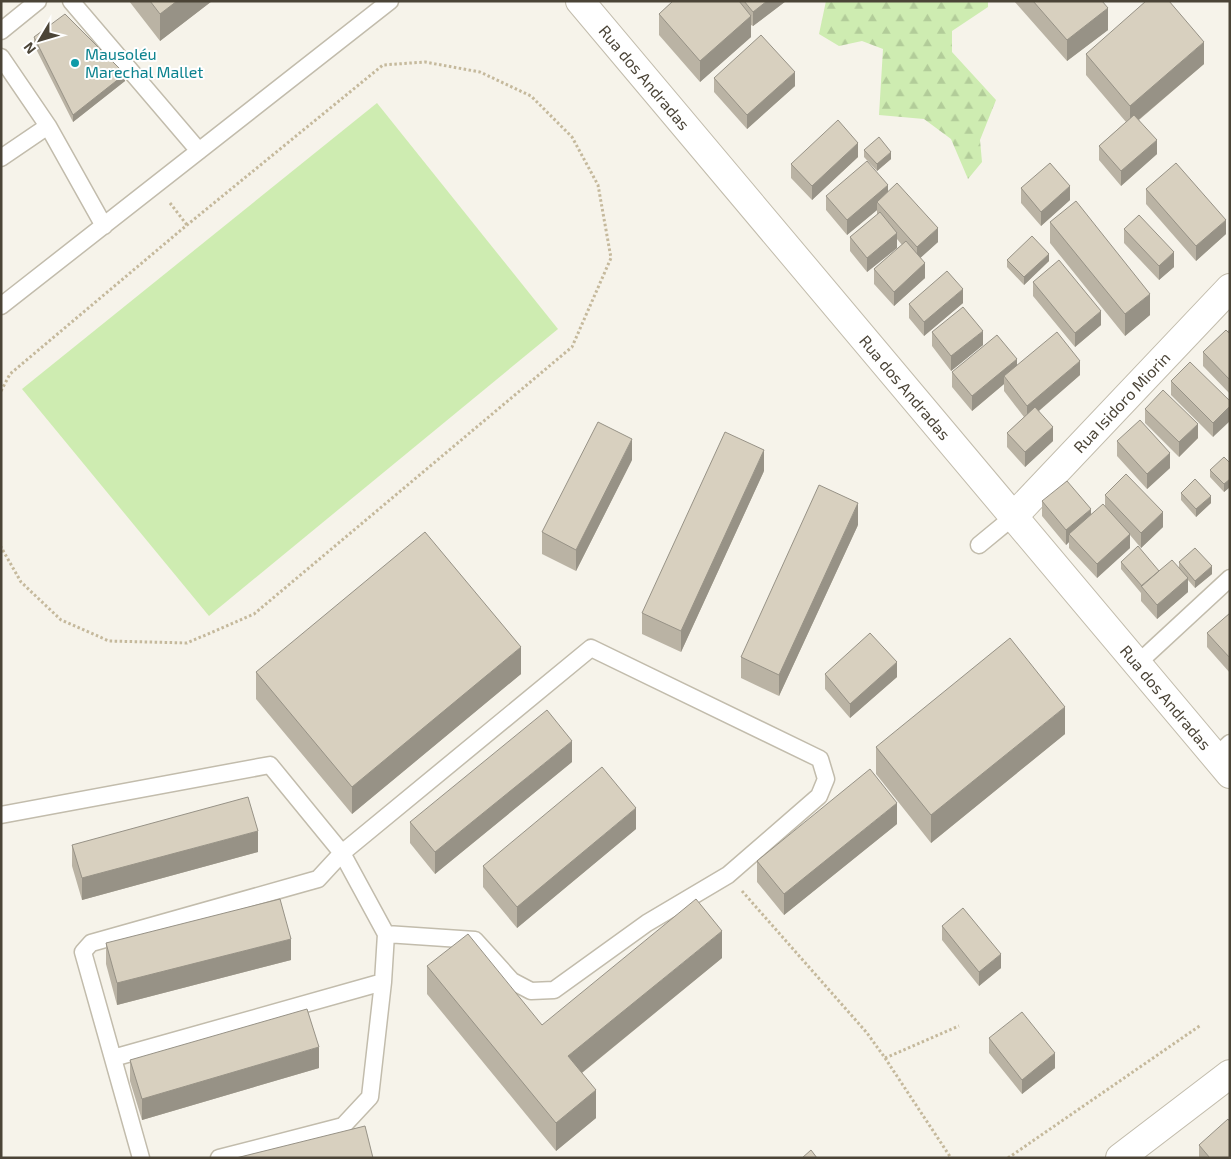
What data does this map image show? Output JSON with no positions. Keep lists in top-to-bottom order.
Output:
{
  "streets": {
    "street": ["Rua dos Andradas", "Rua Isidoro Miorin"]
  },
  "crossings": [
    ["Rua dos Andradas", "Rua Isidoro Miorin"]
  ],
  "places": ["Mausoléu Marechal Mallet"],
  "north": "bottom left"
}
